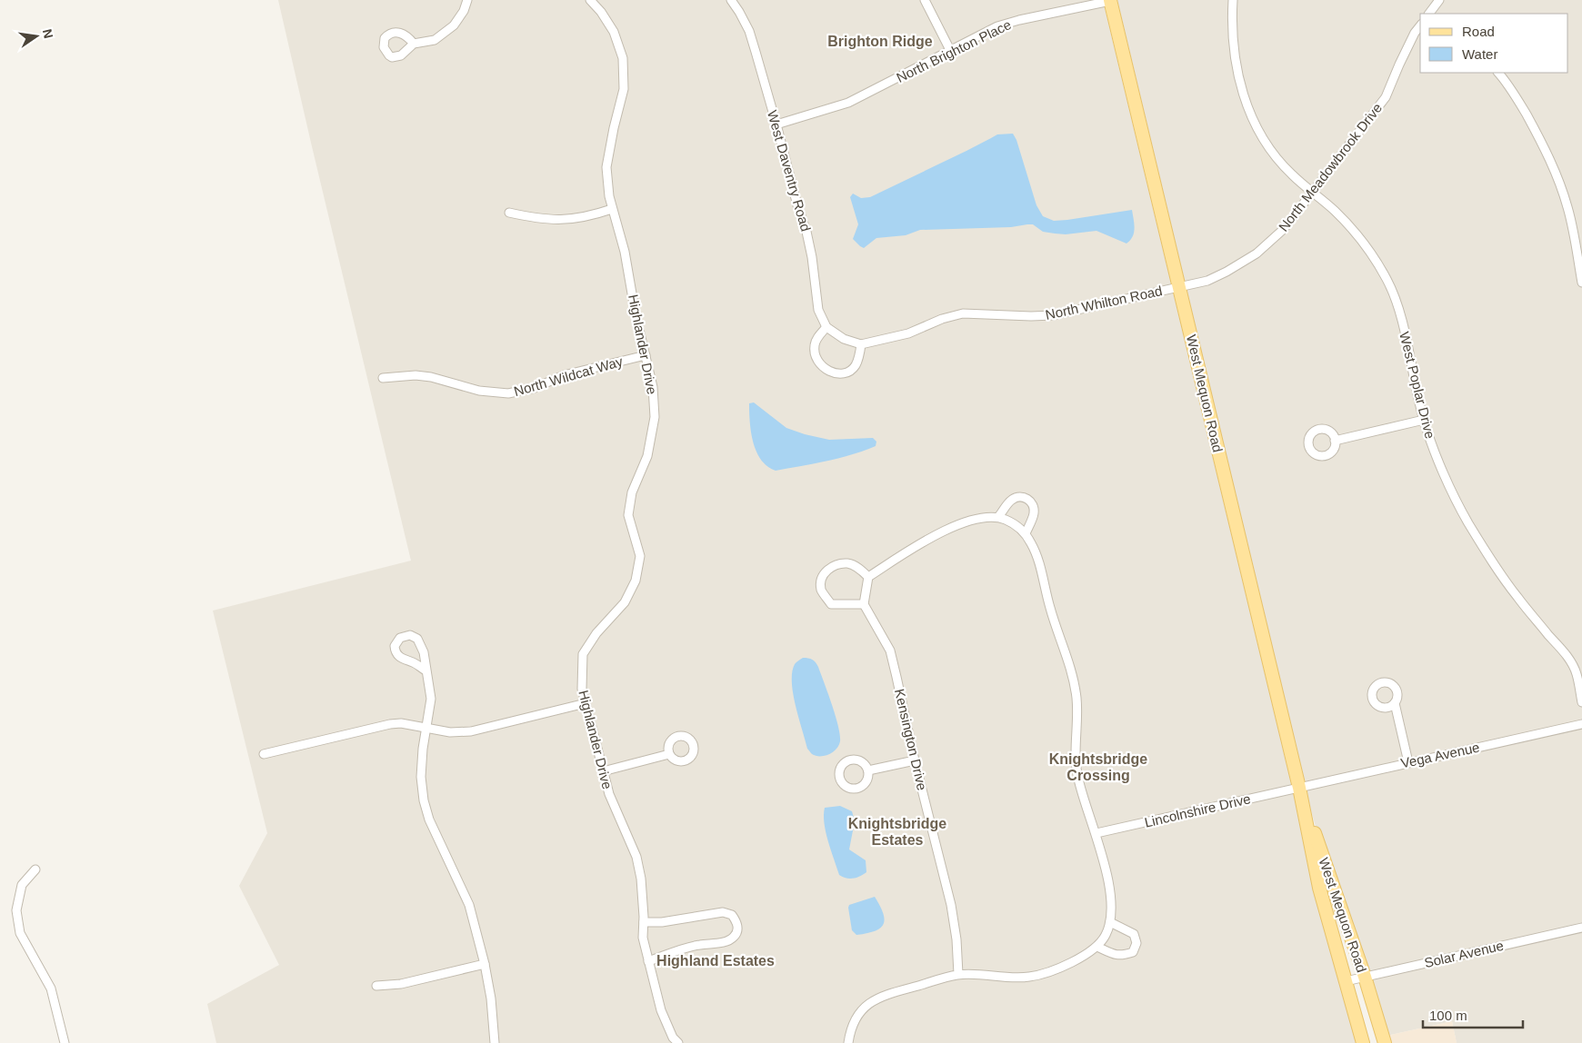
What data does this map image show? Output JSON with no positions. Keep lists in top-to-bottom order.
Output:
{
  "streets": {
    "main road": ["West Mequon Road"],
    "street": [
      "North Brighton Place",
      "North Meadowbrook Drive",
      "West Daventry Road",
      "North Whilton Road",
      "Highlander Drive",
      "North Wildcat Way",
      "West Poplar Drive",
      "Kensington Drive",
      "Vega Avenue",
      "Lincolnshire Drive",
      "Solar Avenue"
    ]
  },
  "crossings": [
    ["North Brighton Place", "West Daventry Road"],
    ["North Brighton Place", "West Mequon Road"],
    ["North Meadowbrook Drive", "North Whilton Road"],
    ["North Meadowbrook Drive", "West Poplar Drive"],
    ["North Meadowbrook Drive", "West Mequon Road"],
    ["West Daventry Road", "North Whilton Road"],
    ["North Whilton Road", "West Mequon Road"],
    ["Highlander Drive", "North Wildcat Way"],
    ["West Mequon Road", "Vega Avenue"],
    ["West Mequon Road", "Lincolnshire Drive"],
    ["West Mequon Road", "Solar Avenue"],
    ["Vega Avenue", "Lincolnshire Drive"]
  ],
  "districts": [
    "Brighton Ridge",
    "Knightsbridge Crossing",
    "Knightsbridge Estates",
    "Highland Estates"
  ],
  "legend": ["Road", "Water"],
  "scale_bar": "100 m",
  "north": "right"
}
